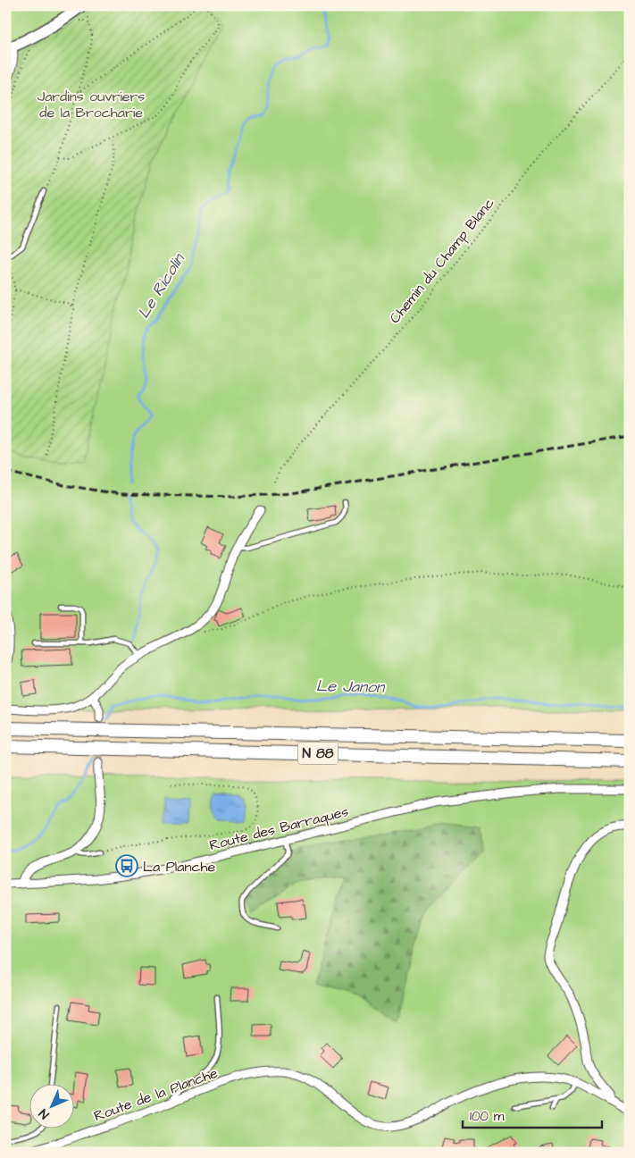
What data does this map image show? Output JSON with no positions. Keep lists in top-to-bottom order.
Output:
{
  "streets": {
    "highway": ["N 88"],
    "street": ["Route des Barraques", "Route de la Planche"],
    "path": ["Chemin du Champ Blanc"]
  },
  "water": ["Le Ricolin", "Le Janon"],
  "parks": ["Jardins ouvriers de la Brocharie"],
  "places": {
    "bus stop": ["La Planche"]
  },
  "scale_bar": "100 m",
  "north": "bottom left"
}
